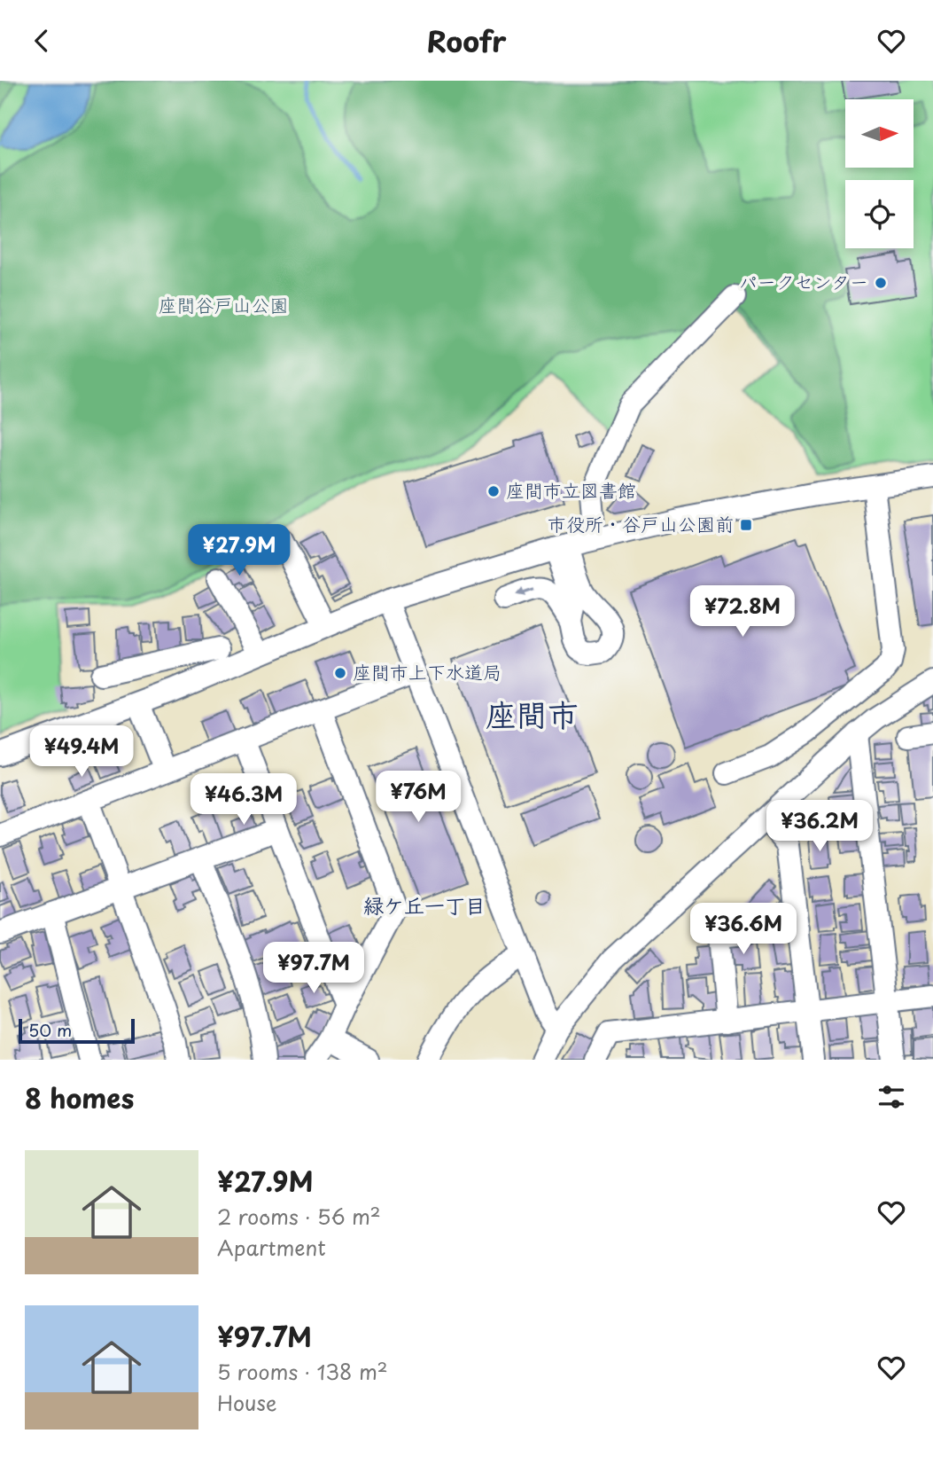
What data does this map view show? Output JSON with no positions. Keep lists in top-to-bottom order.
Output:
{
  "districts": ["座間市", "緑ケ丘一丁目"],
  "parks": ["座間谷戸山公園"],
  "places": {
    "other": ["パークセンター", "座間市立図書館", "座間市上下水道局"],
    "transit": ["市役所・谷戸山公園前"]
  },
  "scale_bar": "50 m",
  "north": "right",
  "page": {
    "header": "Roofr",
    "price": [
      "¥27.9M",
      "¥72.8M",
      "¥49.4M",
      "¥76M",
      "¥46.3M",
      "¥36.2M",
      "¥36.6M",
      "¥97.7M"
    ],
    "scale": "50 m",
    "heading": "8 homes",
    "list": [
      {
        "name": "¥27.9M",
        "note": "2 rooms · 56 m² · Apartment"
      },
      {
        "name": "¥97.7M",
        "note": "5 rooms · 138 m² · House"
      }
    ]
  }
}
